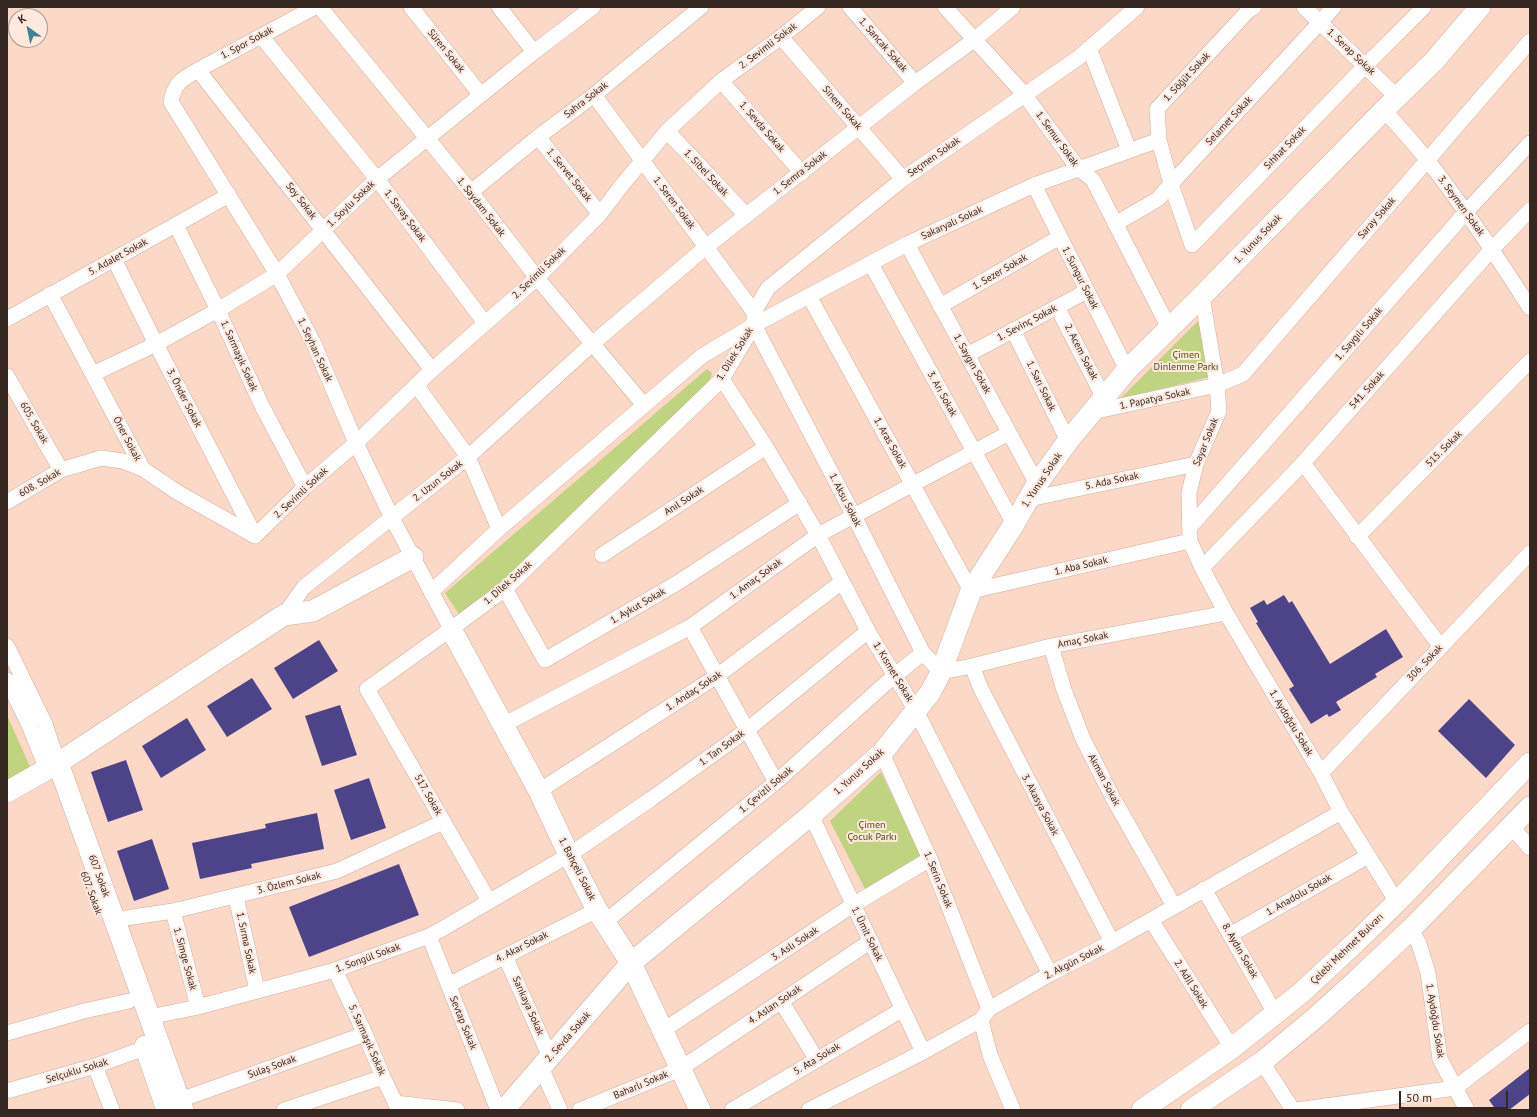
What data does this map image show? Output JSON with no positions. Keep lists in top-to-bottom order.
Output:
{
  "streets": {
    "street": [
      "1. Spor Sokak",
      "1. Sancak Sokak",
      "2. Sevimli Sokak",
      "Süren Sokak",
      "1. Serap Sokak",
      "1. Söğüt Sokak",
      "Sahra Sokak",
      "Sinem Sokak",
      "Selamet Sokak",
      "1. Sevda Sokak",
      "1. Semur Sokak",
      "Sıhhat Sokak",
      "Seçmen Sokak",
      "1. Sibel Sokak",
      "1. Semra Sokak",
      "1. Servet Sokak",
      "Soy Sokak",
      "1. Seren Sokak",
      "1. Soylu Sokak",
      "3. Seymen Sokak",
      "1. Saydam Sokak",
      "1. Savaş Sokak",
      "Saray Sokak",
      "Sakaryalı Sokak",
      "1. Yunus Sokak",
      "5. Adalet Sokak",
      "1. Sezer Sokak",
      "1. Sungur Sokak",
      "1. Sevinç Sokak",
      "1. Saygılı Sokak",
      "1. Seyhan Sokak",
      "2. Acem Sokak",
      "1. Dilek Sokak",
      "1. Sarmaşık Sokak",
      "1. Saygın Sokak",
      "1. Sarı Sokak",
      "541. Sokak",
      "3. Arı Sokak",
      "3. Önder Sokak",
      "1. Papatya Sokak",
      "605. Sokak",
      "Öner Sokak",
      "Sayar Sokak",
      "1. Aras Sokak",
      "515. Sokak",
      "2. Uzun Sokak",
      "5. Ada Sokak",
      "608. Sokak",
      "1. Aksu Sokak",
      "Anıl Sokak",
      "1. Aba Sokak",
      "1. Amaç Sokak",
      "1. Aykut Sokak",
      "Amaç Sokak",
      "306. Sokak",
      "1. Kısmet Sokak",
      "1. Andaç Sokak",
      "1. Aydoğdu Sokak",
      "1. Tan Sokak",
      "Akman Sokak",
      "1. Çevizli Sokak",
      "517. Sokak",
      "3. Akasya Sokak",
      "1. Bahçeli Sokak",
      "607 Sokak",
      "1. Serin Sokak",
      "3. Özlem Sokak",
      "607. Sokak",
      "1. Anadolu Sokak",
      "1. Ümit Sokak",
      "1. Sırma Sokak",
      "3. Aslı Sokak",
      "4. Akar Sokak",
      "Çelebi Mehmet Bulvarı",
      "8. Aydın Sokak",
      "1. Songül Sokak",
      "1. Simge Sokak",
      "2. Akgün Sokak",
      "2. Adil Sokak",
      "4. Aslan Sokak",
      "Sarıkaya Sokak",
      "Sevtap Sokak",
      "2. Sevda Sokak",
      "5. Sarmaşık Sokak",
      "5. Ata Sokak",
      "Sulaş Sokak",
      "Selçuklu Sokak",
      "Baharlı Sokak"
    ]
  },
  "crossings": [
    ["1. Spor Sokak", "Soy Sokak"],
    ["1. Spor Sokak", "1. Savaş Sokak"],
    ["1. Spor Sokak", "1. Seyhan Sokak"],
    ["1. Sancak Sokak", "1. Semra Sokak"],
    ["2. Sevimli Sokak", "Sinem Sokak"],
    ["2. Sevimli Sokak", "1. Sevda Sokak"],
    ["2. Sevimli Sokak", "1. Sibel Sokak"],
    ["2. Sevimli Sokak", "1. Servet Sokak"],
    ["2. Sevimli Sokak", "Soy Sokak"],
    ["2. Sevimli Sokak", "1. Seren Sokak"],
    ["2. Sevimli Sokak", "1. Saydam Sokak"],
    ["2. Sevimli Sokak", "1. Savaş Sokak"],
    ["2. Sevimli Sokak", "1. Seyhan Sokak"],
    ["2. Sevimli Sokak", "1. Sarmaşık Sokak"],
    ["2. Sevimli Sokak", "3. Önder Sokak"],
    ["2. Sevimli Sokak", "Öner Sokak"],
    ["Süren Sokak", "1. Soylu Sokak"],
    ["1. Serap Sokak", "Selamet Sokak"],
    ["1. Serap Sokak", "Sıhhat Sokak"],
    ["1. Serap Sokak", "3. Seymen Sokak"],
    ["1. Serap Sokak", "1. Yunus Sokak"],
    ["1. Söğüt Sokak", "Selamet Sokak"],
    ["1. Söğüt Sokak", "Sıhhat Sokak"],
    ["1. Söğüt Sokak", "Sakaryalı Sokak"],
    ["Sahra Sokak", "1. Servet Sokak"],
    ["Sahra Sokak", "1. Seren Sokak"],
    ["Sahra Sokak", "1. Saydam Sokak"],
    ["Sinem Sokak", "Seçmen Sokak"],
    ["Sinem Sokak", "1. Semra Sokak"],
    ["Selamet Sokak", "1. Semur Sokak"],
    ["Selamet Sokak", "Sıhhat Sokak"],
    ["1. Sevda Sokak", "1. Semra Sokak"],
    ["1. Semur Sokak", "Seçmen Sokak"],
    ["1. Semur Sokak", "1. Semra Sokak"],
    ["1. Semur Sokak", "Sakaryalı Sokak"],
    ["1. Semur Sokak", "1. Yunus Sokak"],
    ["Seçmen Sokak", "1. Seren Sokak"],
    ["Seçmen Sokak", "Sakaryalı Sokak"],
    ["Seçmen Sokak", "1. Dilek Sokak"],
    ["Seçmen Sokak", "1. Aksu Sokak"],
    ["1. Sibel Sokak", "1. Semra Sokak"],
    ["1. Semra Sokak", "1. Seren Sokak"],
    ["1. Semra Sokak", "1. Saydam Sokak"],
    ["1. Semra Sokak", "2. Uzun Sokak"],
    ["Soy Sokak", "1. Soylu Sokak"],
    ["1. Seren Sokak", "Sakaryalı Sokak"],
    ["1. Seren Sokak", "1. Dilek Sokak"],
    ["1. Seren Sokak", "1. Aksu Sokak"],
    ["1. Soylu Sokak", "1. Saydam Sokak"],
    ["1. Soylu Sokak", "1. Savaş Sokak"],
    ["1. Soylu Sokak", "1. Seyhan Sokak"],
    ["1. Soylu Sokak", "1. Sarmaşık Sokak"],
    ["1. Soylu Sokak", "3. Önder Sokak"],
    ["1. Soylu Sokak", "Öner Sokak"],
    ["3. Seymen Sokak", "Saray Sokak"],
    ["3. Seymen Sokak", "1. Yunus Sokak"],
    ["3. Seymen Sokak", "1. Saygılı Sokak"],
    ["3. Seymen Sokak", "541. Sokak"],
    ["1. Saydam Sokak", "1. Dilek Sokak"],
    ["1. Saydam Sokak", "2. Uzun Sokak"],
    ["Saray Sokak", "1. Papatya Sokak"],
    ["Saray Sokak", "Sayar Sokak"],
    ["Sakaryalı Sokak", "1. Sungur Sokak"],
    ["Sakaryalı Sokak", "1. Dilek Sokak"],
    ["Sakaryalı Sokak", "1. Saygın Sokak"],
    ["Sakaryalı Sokak", "3. Arı Sokak"],
    ["Sakaryalı Sokak", "1. Aras Sokak"],
    ["Sakaryalı Sokak", "1. Aksu Sokak"],
    ["1. Yunus Sokak", "1. Sungur Sokak"],
    ["1. Yunus Sokak", "2. Acem Sokak"],
    ["1. Yunus Sokak", "1. Saygın Sokak"],
    ["1. Yunus Sokak", "1. Sarı Sokak"],
    ["1. Yunus Sokak", "3. Arı Sokak"],
    ["1. Yunus Sokak", "1. Papatya Sokak"],
    ["1. Yunus Sokak", "Sayar Sokak"],
    ["1. Yunus Sokak", "1. Aras Sokak"],
    ["1. Yunus Sokak", "5. Ada Sokak"],
    ["1. Yunus Sokak", "1. Aksu Sokak"],
    ["1. Yunus Sokak", "1. Aba Sokak"],
    ["1. Yunus Sokak", "Amaç Sokak"],
    ["1. Yunus Sokak", "1. Kısmet Sokak"],
    ["1. Yunus Sokak", "1. Bahçeli Sokak"],
    ["1. Yunus Sokak", "1. Serin Sokak"],
    ["1. Yunus Sokak", "1. Ümit Sokak"],
    ["1. Yunus Sokak", "2. Sevda Sokak"],
    ["5. Adalet Sokak", "1. Seyhan Sokak"],
    ["5. Adalet Sokak", "1. Sarmaşık Sokak"],
    ["5. Adalet Sokak", "3. Önder Sokak"],
    ["5. Adalet Sokak", "Öner Sokak"],
    ["1. Sezer Sokak", "1. Sungur Sokak"],
    ["1. Sezer Sokak", "1. Saygın Sokak"],
    ["1. Sungur Sokak", "1. Sevinç Sokak"],
    ["1. Sevinç Sokak", "2. Acem Sokak"],
    ["1. Sevinç Sokak", "1. Saygın Sokak"],
    ["1. Sevinç Sokak", "1. Sarı Sokak"],
    ["1. Saygılı Sokak", "Sayar Sokak"],
    ["1. Saygılı Sokak", "1. Aba Sokak"],
    ["1. Saygılı Sokak", "1. Aydoğdu Sokak"],
    ["1. Seyhan Sokak", "1. Dilek Sokak"],
    ["1. Seyhan Sokak", "2. Uzun Sokak"],
    ["1. Seyhan Sokak", "1. Bahçeli Sokak"],
    ["2. Acem Sokak", "1. Papatya Sokak"],
    ["1. Dilek Sokak", "1. Aksu Sokak"],
    ["1. Dilek Sokak", "1. Aykut Sokak"],
    ["1. Dilek Sokak", "1. Kısmet Sokak"],
    ["1. Dilek Sokak", "517. Sokak"],
    ["1. Dilek Sokak", "1. Bahçeli Sokak"],
    ["1. Saygın Sokak", "5. Ada Sokak"],
    ["1. Saygın Sokak", "1. Amaç Sokak"],
    ["541. Sokak", "1. Aydoğdu Sokak"],
    ["3. Arı Sokak", "1. Amaç Sokak"],
    ["3. Önder Sokak", "Öner Sokak"],
    ["1. Papatya Sokak", "Sayar Sokak"],
    ["605. Sokak", "608. Sokak"],
    ["Öner Sokak", "608. Sokak"],
    ["Sayar Sokak", "5. Ada Sokak"],
    ["Sayar Sokak", "1. Aba Sokak"],
    ["Sayar Sokak", "1. Aydoğdu Sokak"],
    ["1. Aras Sokak", "1. Aba Sokak"],
    ["1. Aras Sokak", "1. Amaç Sokak"],
    ["1. Aksu Sokak", "1. Amaç Sokak"],
    ["1. Aksu Sokak", "Amaç Sokak"],
    ["1. Aksu Sokak", "1. Çevizli Sokak"],
    ["Anıl Sokak", "1. Kısmet Sokak"],
    ["1. Aba Sokak", "1. Aydoğdu Sokak"],
    ["1. Amaç Sokak", "1. Kısmet Sokak"],
    ["1. Amaç Sokak", "1. Bahçeli Sokak"],
    ["1. Aykut Sokak", "1. Kısmet Sokak"],
    ["Amaç Sokak", "1. Aydoğdu Sokak"],
    ["Amaç Sokak", "Akman Sokak"],
    ["Amaç Sokak", "3. Akasya Sokak"],
    ["306. Sokak", "1. Aydoğdu Sokak"],
    ["1. Kısmet Sokak", "1. Andaç Sokak"],
    ["1. Kısmet Sokak", "1. Tan Sokak"],
    ["1. Kısmet Sokak", "1. Çevizli Sokak"],
    ["1. Kısmet Sokak", "2. Akgün Sokak"],
    ["1. Andaç Sokak", "1. Bahçeli Sokak"],
    ["1. Aydoğdu Sokak", "1. Anadolu Sokak"],
    ["1. Aydoğdu Sokak", "Çelebi Mehmet Bulvarı"],
    ["1. Aydoğdu Sokak", "2. Akgün Sokak"],
    ["1. Tan Sokak", "1. Bahçeli Sokak"],
    ["1. Tan Sokak", "1. Songül Sokak"],
    ["Akman Sokak", "2. Akgün Sokak"],
    ["1. Çevizli Sokak", "1. Bahçeli Sokak"],
    ["1. Çevizli Sokak", "4. Akar Sokak"],
    ["517. Sokak", "3. Özlem Sokak"],
    ["517. Sokak", "1. Songül Sokak"],
    ["3. Akasya Sokak", "2. Akgün Sokak"],
    ["1. Bahçeli Sokak", "3. Aslı Sokak"],
    ["1. Bahçeli Sokak", "4. Akar Sokak"],
    ["1. Bahçeli Sokak", "1. Songül Sokak"],
    ["1. Bahçeli Sokak", "4. Aslan Sokak"],
    ["1. Bahçeli Sokak", "2. Sevda Sokak"],
    ["1. Bahçeli Sokak", "Baharlı Sokak"],
    ["607 Sokak", "607. Sokak"],
    ["607 Sokak", "1. Songül Sokak"],
    ["607 Sokak", "Sulaş Sokak"],
    ["1. Serin Sokak", "3. Aslı Sokak"],
    ["1. Serin Sokak", "2. Akgün Sokak"],
    ["3. Özlem Sokak", "1. Sırma Sokak"],
    ["3. Özlem Sokak", "1. Simge Sokak"],
    ["607. Sokak", "Sulaş Sokak"],
    ["607. Sokak", "Selçuklu Sokak"],
    ["1. Anadolu Sokak", "8. Aydın Sokak"],
    ["1. Ümit Sokak", "3. Aslı Sokak"],
    ["1. Ümit Sokak", "2. Akgün Sokak"],
    ["1. Ümit Sokak", "4. Aslan Sokak"],
    ["1. Ümit Sokak", "5. Ata Sokak"],
    ["1. Sırma Sokak", "1. Songül Sokak"],
    ["4. Akar Sokak", "Sarıkaya Sokak"],
    ["4. Akar Sokak", "Sevtap Sokak"],
    ["Çelebi Mehmet Bulvarı", "8. Aydın Sokak"],
    ["Çelebi Mehmet Bulvarı", "2. Adil Sokak"],
    ["8. Aydın Sokak", "2. Akgün Sokak"],
    ["1. Songül Sokak", "1. Simge Sokak"],
    ["1. Songül Sokak", "Sevtap Sokak"],
    ["1. Songül Sokak", "5. Sarmaşık Sokak"],
    ["2. Akgün Sokak", "2. Adil Sokak"],
    ["4. Aslan Sokak", "Baharlı Sokak"],
    ["Sarıkaya Sokak", "2. Sevda Sokak"],
    ["5. Sarmaşık Sokak", "Sulaş Sokak"]
  ],
  "parks": ["Çimen Dinlenme Parkı", "Çimen Çocuk Parkı"],
  "scale_bar": "50 m",
  "north": "top left"
}
